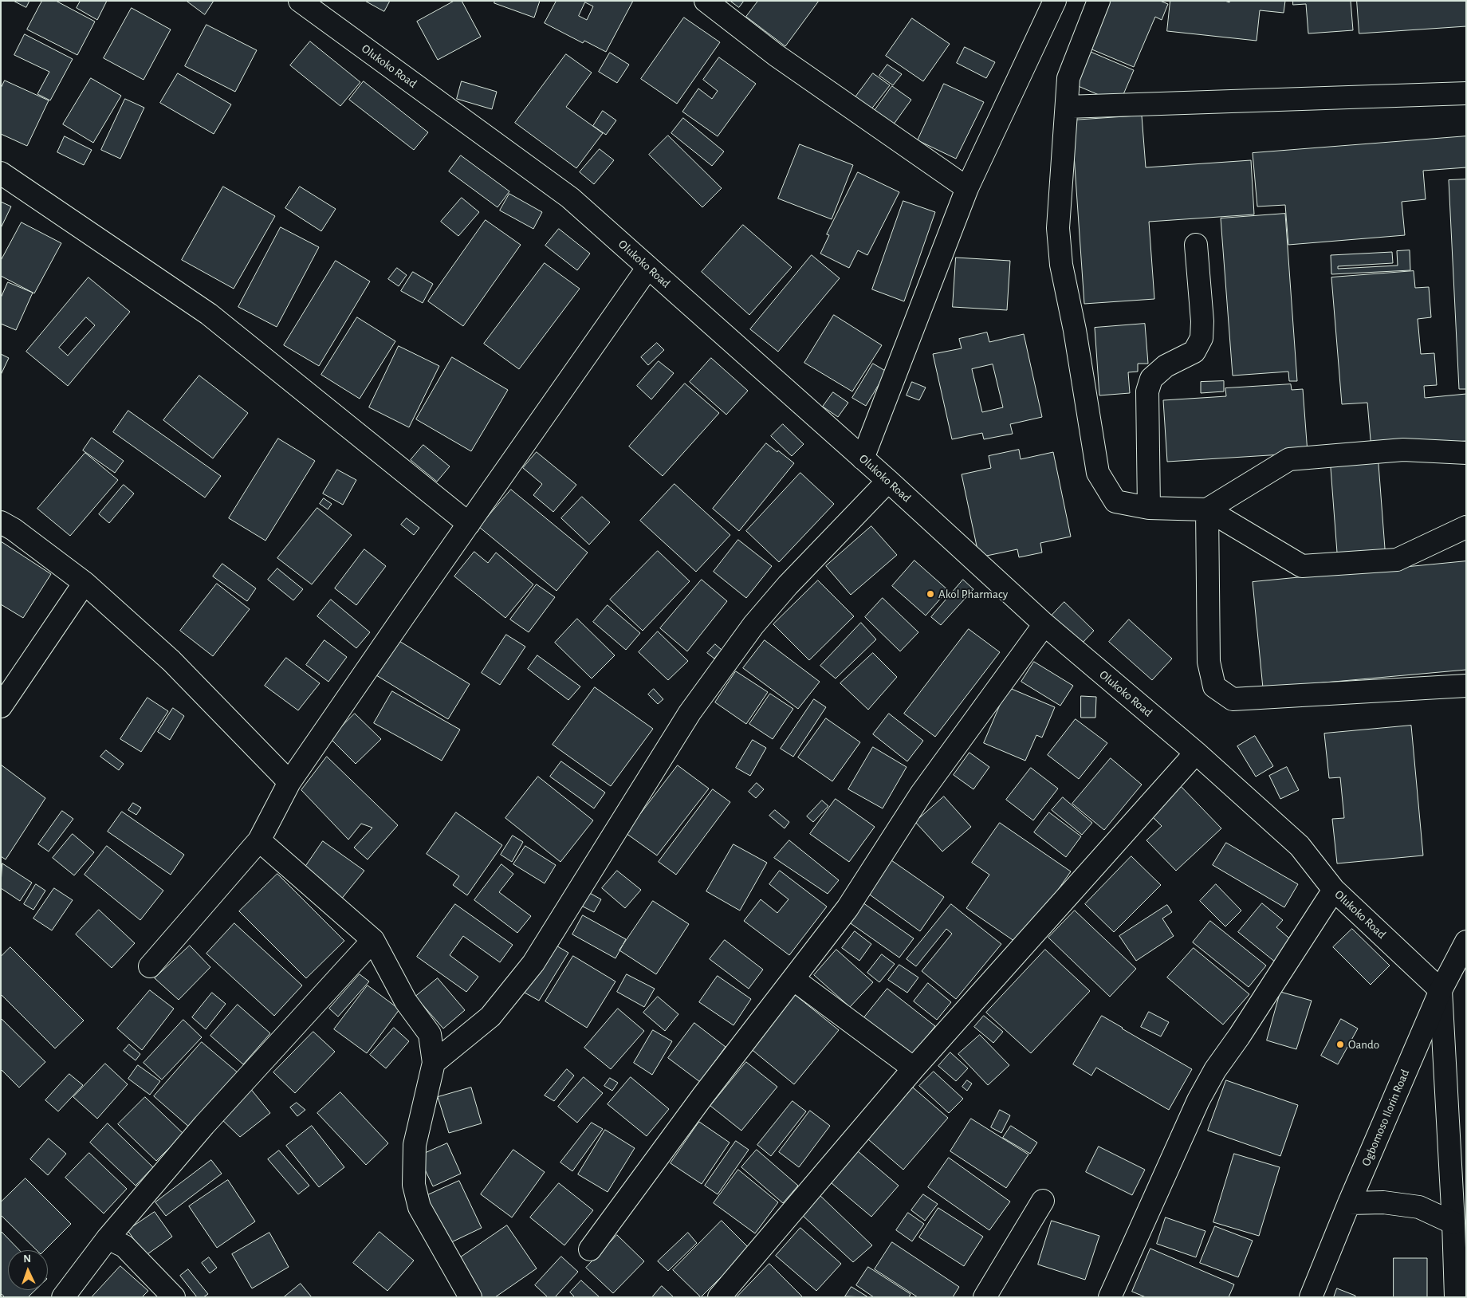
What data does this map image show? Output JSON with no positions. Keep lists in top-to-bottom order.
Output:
{
  "streets": {
    "main road": ["Olukoko Road", "Ogbomoso Ilorin Road"]
  },
  "crossings": [
    ["Olukoko Road", "Ogbomoso Ilorin Road"]
  ],
  "places": ["Akol Pharmacy", "Oando"],
  "north": "top"
}
